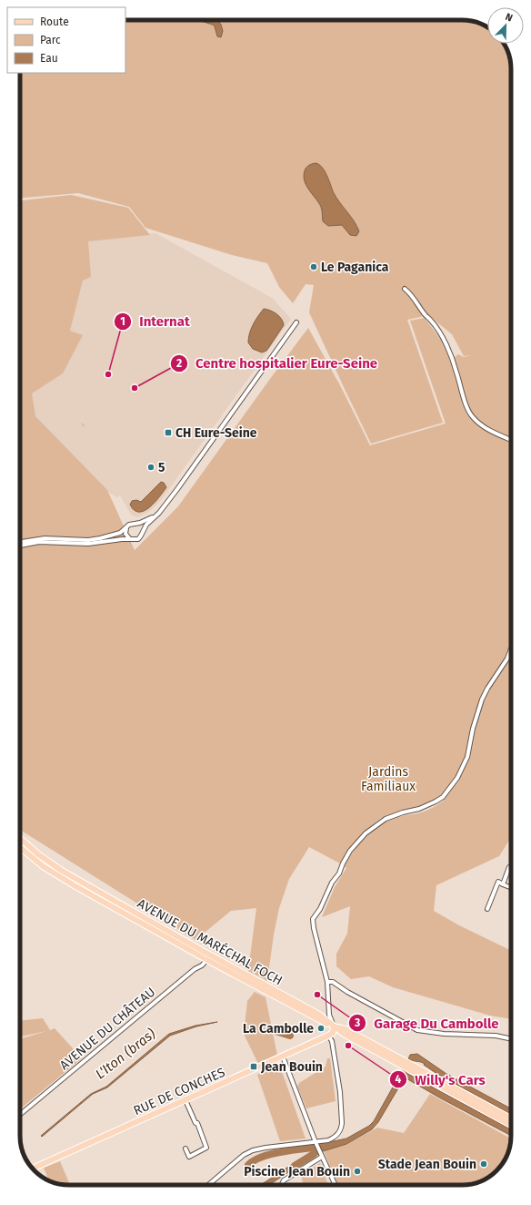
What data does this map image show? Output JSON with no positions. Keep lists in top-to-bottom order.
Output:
{
  "streets": {
    "main road": ["AVENUE DU MARÉCHAL FOCH", "RUE DE CONCHES"],
    "street": ["AVENUE DU CHÂTEAU"]
  },
  "crossings": [
    ["AVENUE DU MARÉCHAL FOCH", "AVENUE DU CHÂTEAU"]
  ],
  "water": ["L'Iton (bras)"],
  "parks": ["Jardins Familiaux"],
  "places": {
    "other": [
      "Le Paganica",
      "Internat",
      "Centre hospitalier Eure-Seine",
      "5",
      "Garage Du Cambolle",
      "La Cambolle",
      "Willy's Cars",
      "Stade Jean Bouin",
      "Piscine Jean Bouin"
    ],
    "transit": ["CH Eure-Seine", "Jean Bouin"]
  },
  "legend": ["Route", "Parc", "Eau"],
  "north": "top right"
}
